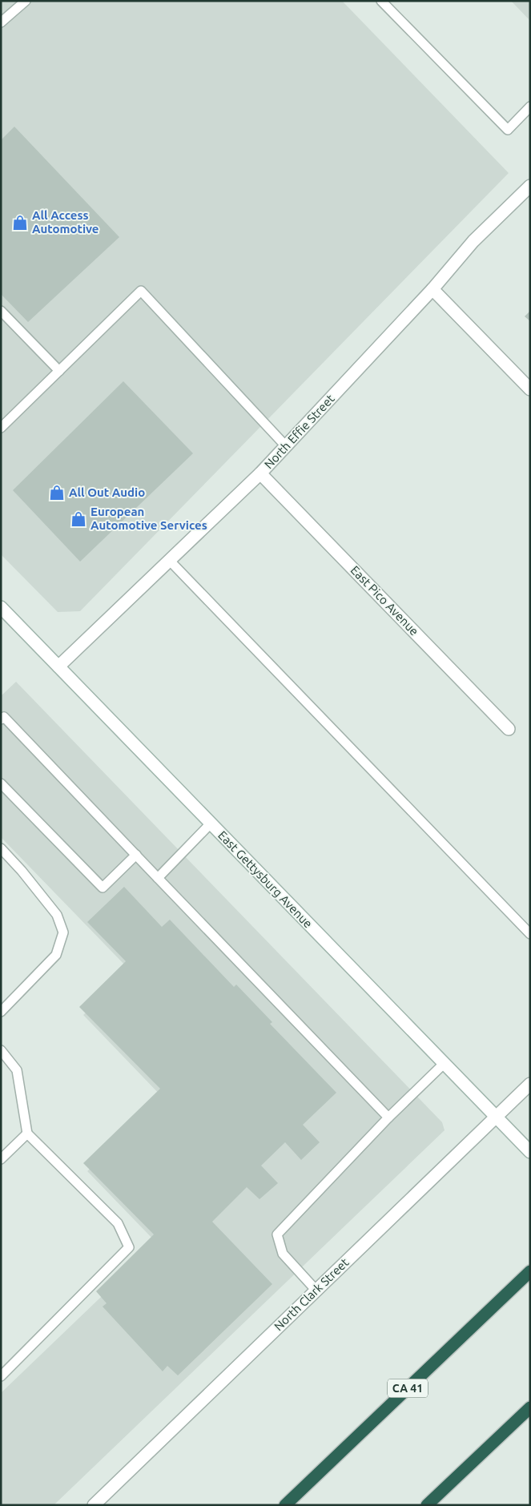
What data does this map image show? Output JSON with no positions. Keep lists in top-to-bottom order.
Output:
{
  "streets": {
    "highway": ["CA 41"],
    "street": [
      "North Effie Street",
      "East Pico Avenue",
      "East Gettysburg Avenue",
      "North Clark Street"
    ]
  },
  "crossings": [
    ["North Effie Street", "East Pico Avenue"],
    ["North Effie Street", "East Gettysburg Avenue"],
    ["East Gettysburg Avenue", "North Clark Street"]
  ],
  "places": {
    "shop": ["All Access Automotive", "All Out Audio", "European Automotive Services"]
  }
}
